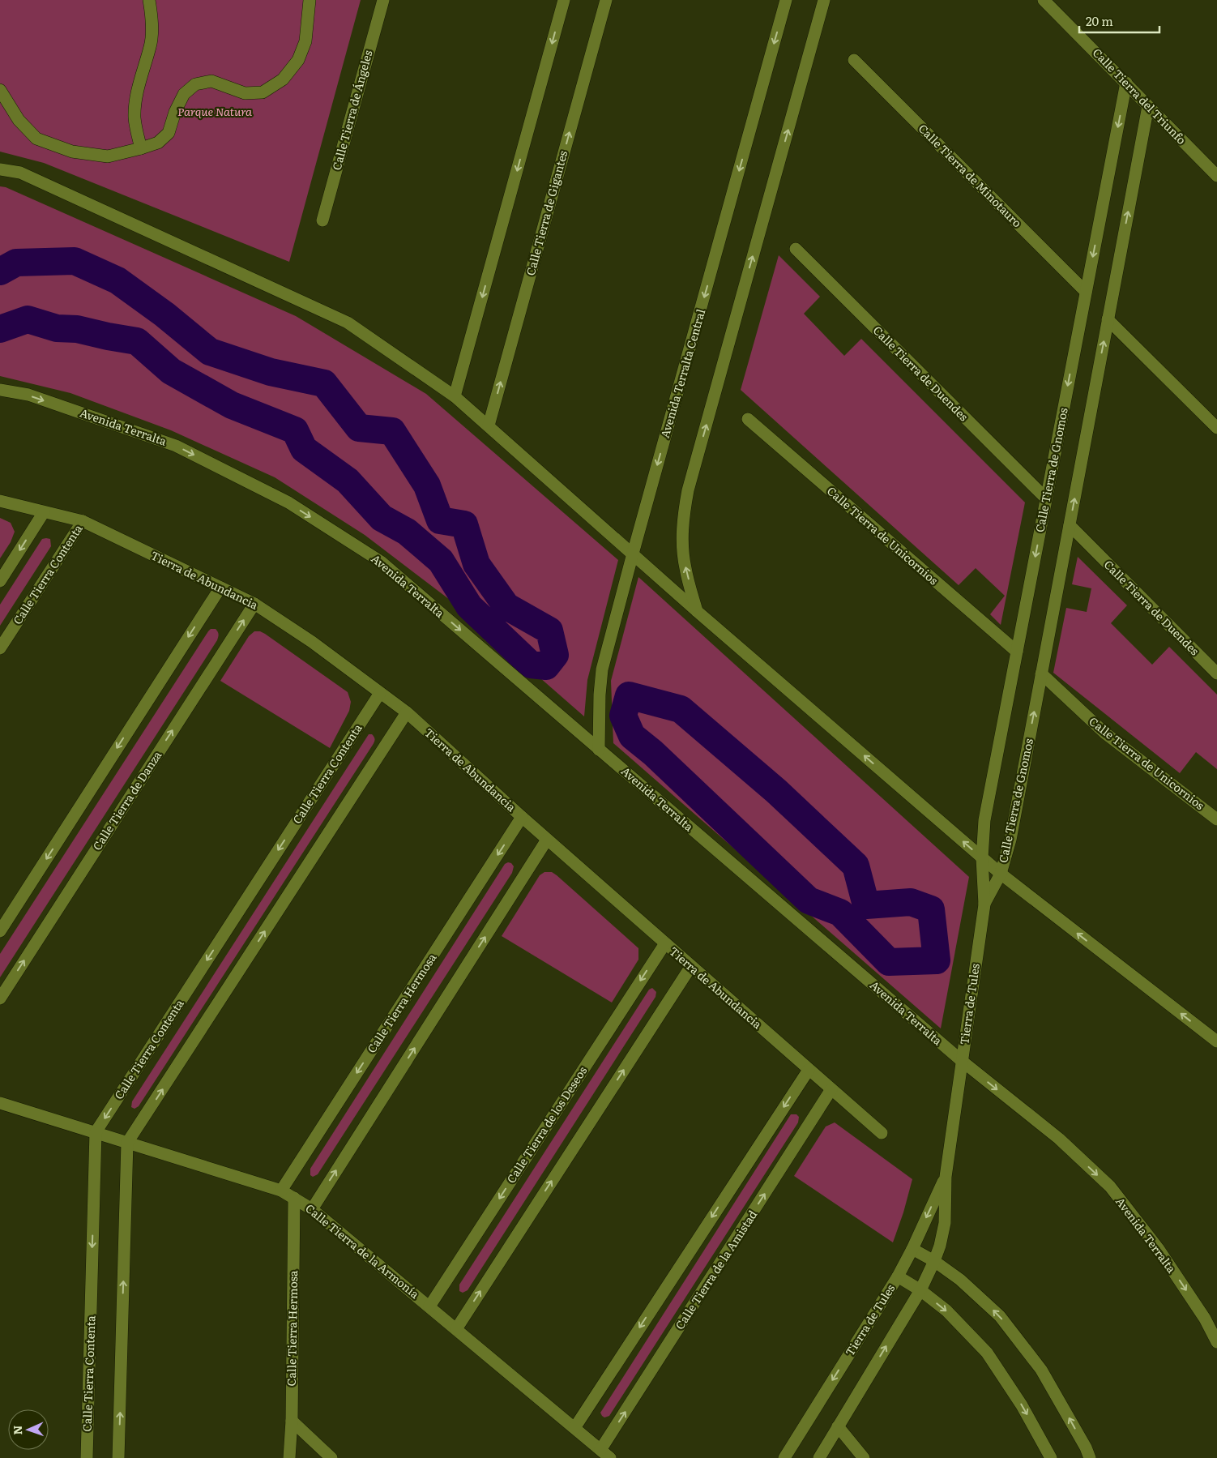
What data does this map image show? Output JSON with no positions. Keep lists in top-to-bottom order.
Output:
{
  "streets": {
    "street": [
      "Calle Tierra del Triunfo",
      "Calle Tierra de Ángeles",
      "Calle Tierra de Minotauro",
      "Calle Tierra de Gigantes",
      "Avenida Terralta Central",
      "Calle Tierra de Duendes",
      "Avenida Terralta",
      "Calle Tierra de Gnomos",
      "Calle Tierra de Unicornios",
      "Calle Tierra Contenta",
      "Tierra de Abundancia",
      "Calle Tierra de Danza",
      "Calle Tierra Hermosa",
      "Tierra de Tules",
      "Calle Tierra de los Deseos",
      "Calle Tierra de la Armonía",
      "Calle Tierra de la Amistad"
    ]
  },
  "crossings": [
    ["Calle Tierra del Triunfo", "Calle Tierra de Gnomos"],
    ["Calle Tierra de Minotauro", "Calle Tierra de Gnomos"],
    ["Avenida Terralta Central", "Avenida Terralta"],
    ["Calle Tierra de Duendes", "Calle Tierra de Gnomos"],
    ["Avenida Terralta", "Tierra de Tules"],
    ["Calle Tierra de Gnomos", "Calle Tierra de Unicornios"],
    ["Calle Tierra de Gnomos", "Tierra de Tules"],
    ["Calle Tierra Contenta", "Tierra de Abundancia"],
    ["Calle Tierra Contenta", "Calle Tierra de la Armonía"],
    ["Tierra de Abundancia", "Calle Tierra de Danza"],
    ["Tierra de Abundancia", "Calle Tierra Hermosa"],
    ["Tierra de Abundancia", "Calle Tierra de los Deseos"],
    ["Tierra de Abundancia", "Calle Tierra de la Amistad"],
    ["Calle Tierra Hermosa", "Calle Tierra de la Armonía"],
    ["Calle Tierra de los Deseos", "Calle Tierra de la Armonía"],
    ["Calle Tierra de la Armonía", "Calle Tierra de la Amistad"]
  ],
  "one_way": ["Avenida Terralta"],
  "parks": ["Parque Natura"],
  "scale_bar": "20 m",
  "north": "left"
}
